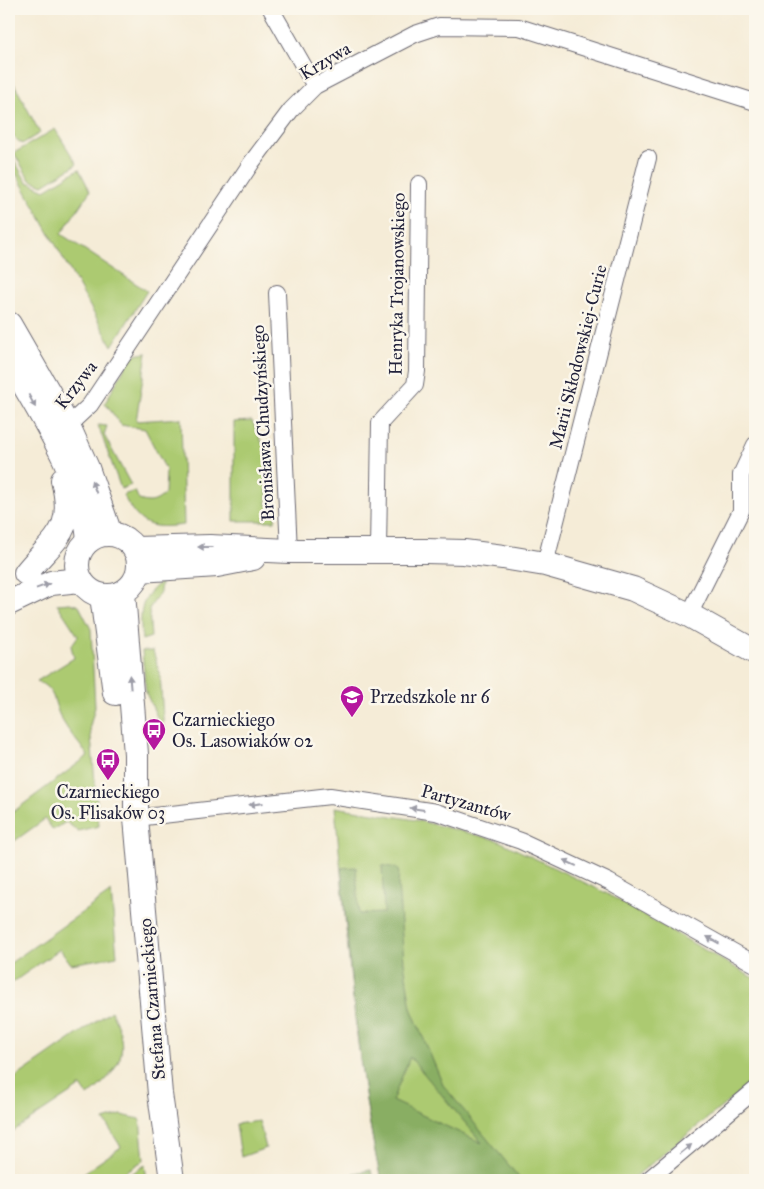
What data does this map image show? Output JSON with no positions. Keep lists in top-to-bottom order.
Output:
{
  "streets": {
    "street": [
      "Krzywa",
      "Henryka Trojanowskiego",
      "Marii Skłodowskiej-Curie",
      "Bronisława Chudzyńskiego",
      "Partyzantów",
      "Stefana Czarnieckiego"
    ]
  },
  "crossings": [
    ["Partyzantów", "Stefana Czarnieckiego"]
  ],
  "one_way": ["Partyzantów"],
  "places": {
    "school or university": ["Przedszkole nr 6"],
    "bus stop": ["Czarnieckiego Os. Lasowiaków 02", "Czarnieckiego Os. Flisaków 03"]
  }
}
